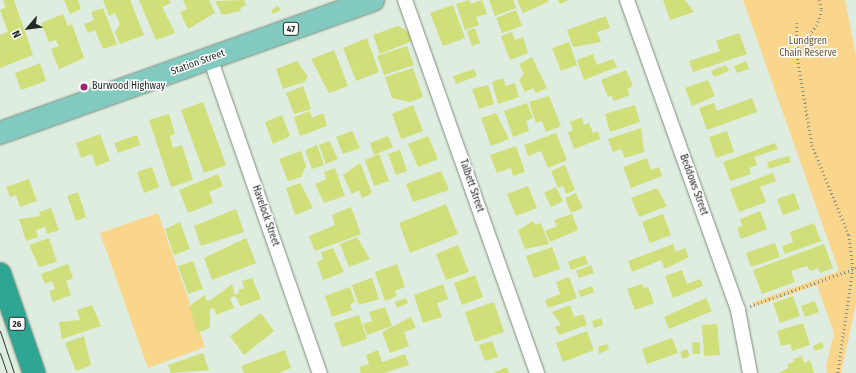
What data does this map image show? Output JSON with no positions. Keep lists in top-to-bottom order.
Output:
{
  "streets": {
    "highway": ["26"],
    "main road": ["47", "Station Street"],
    "street": ["Beddows Street", "Talbett Street", "Havelock Street"]
  },
  "crossings": [
    ["Station Street", "Havelock Street"]
  ],
  "parks": ["Lundgren Chain Reserve"],
  "places": ["Burwood Highway"],
  "north": "bottom left"
}
